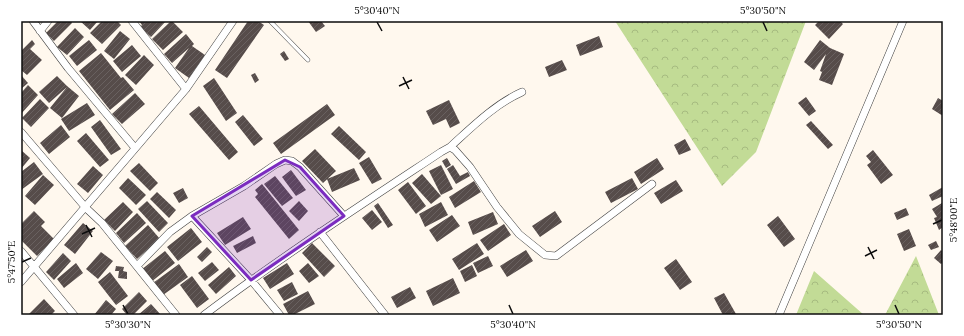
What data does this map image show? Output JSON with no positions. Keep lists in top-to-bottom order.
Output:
{
  "coordinates": [
    "5°30'40\"N",
    "5°30'50\"N",
    "5°48'00\"E",
    "5°47'50\"E",
    "5°30'30\"N"
  ]
}
